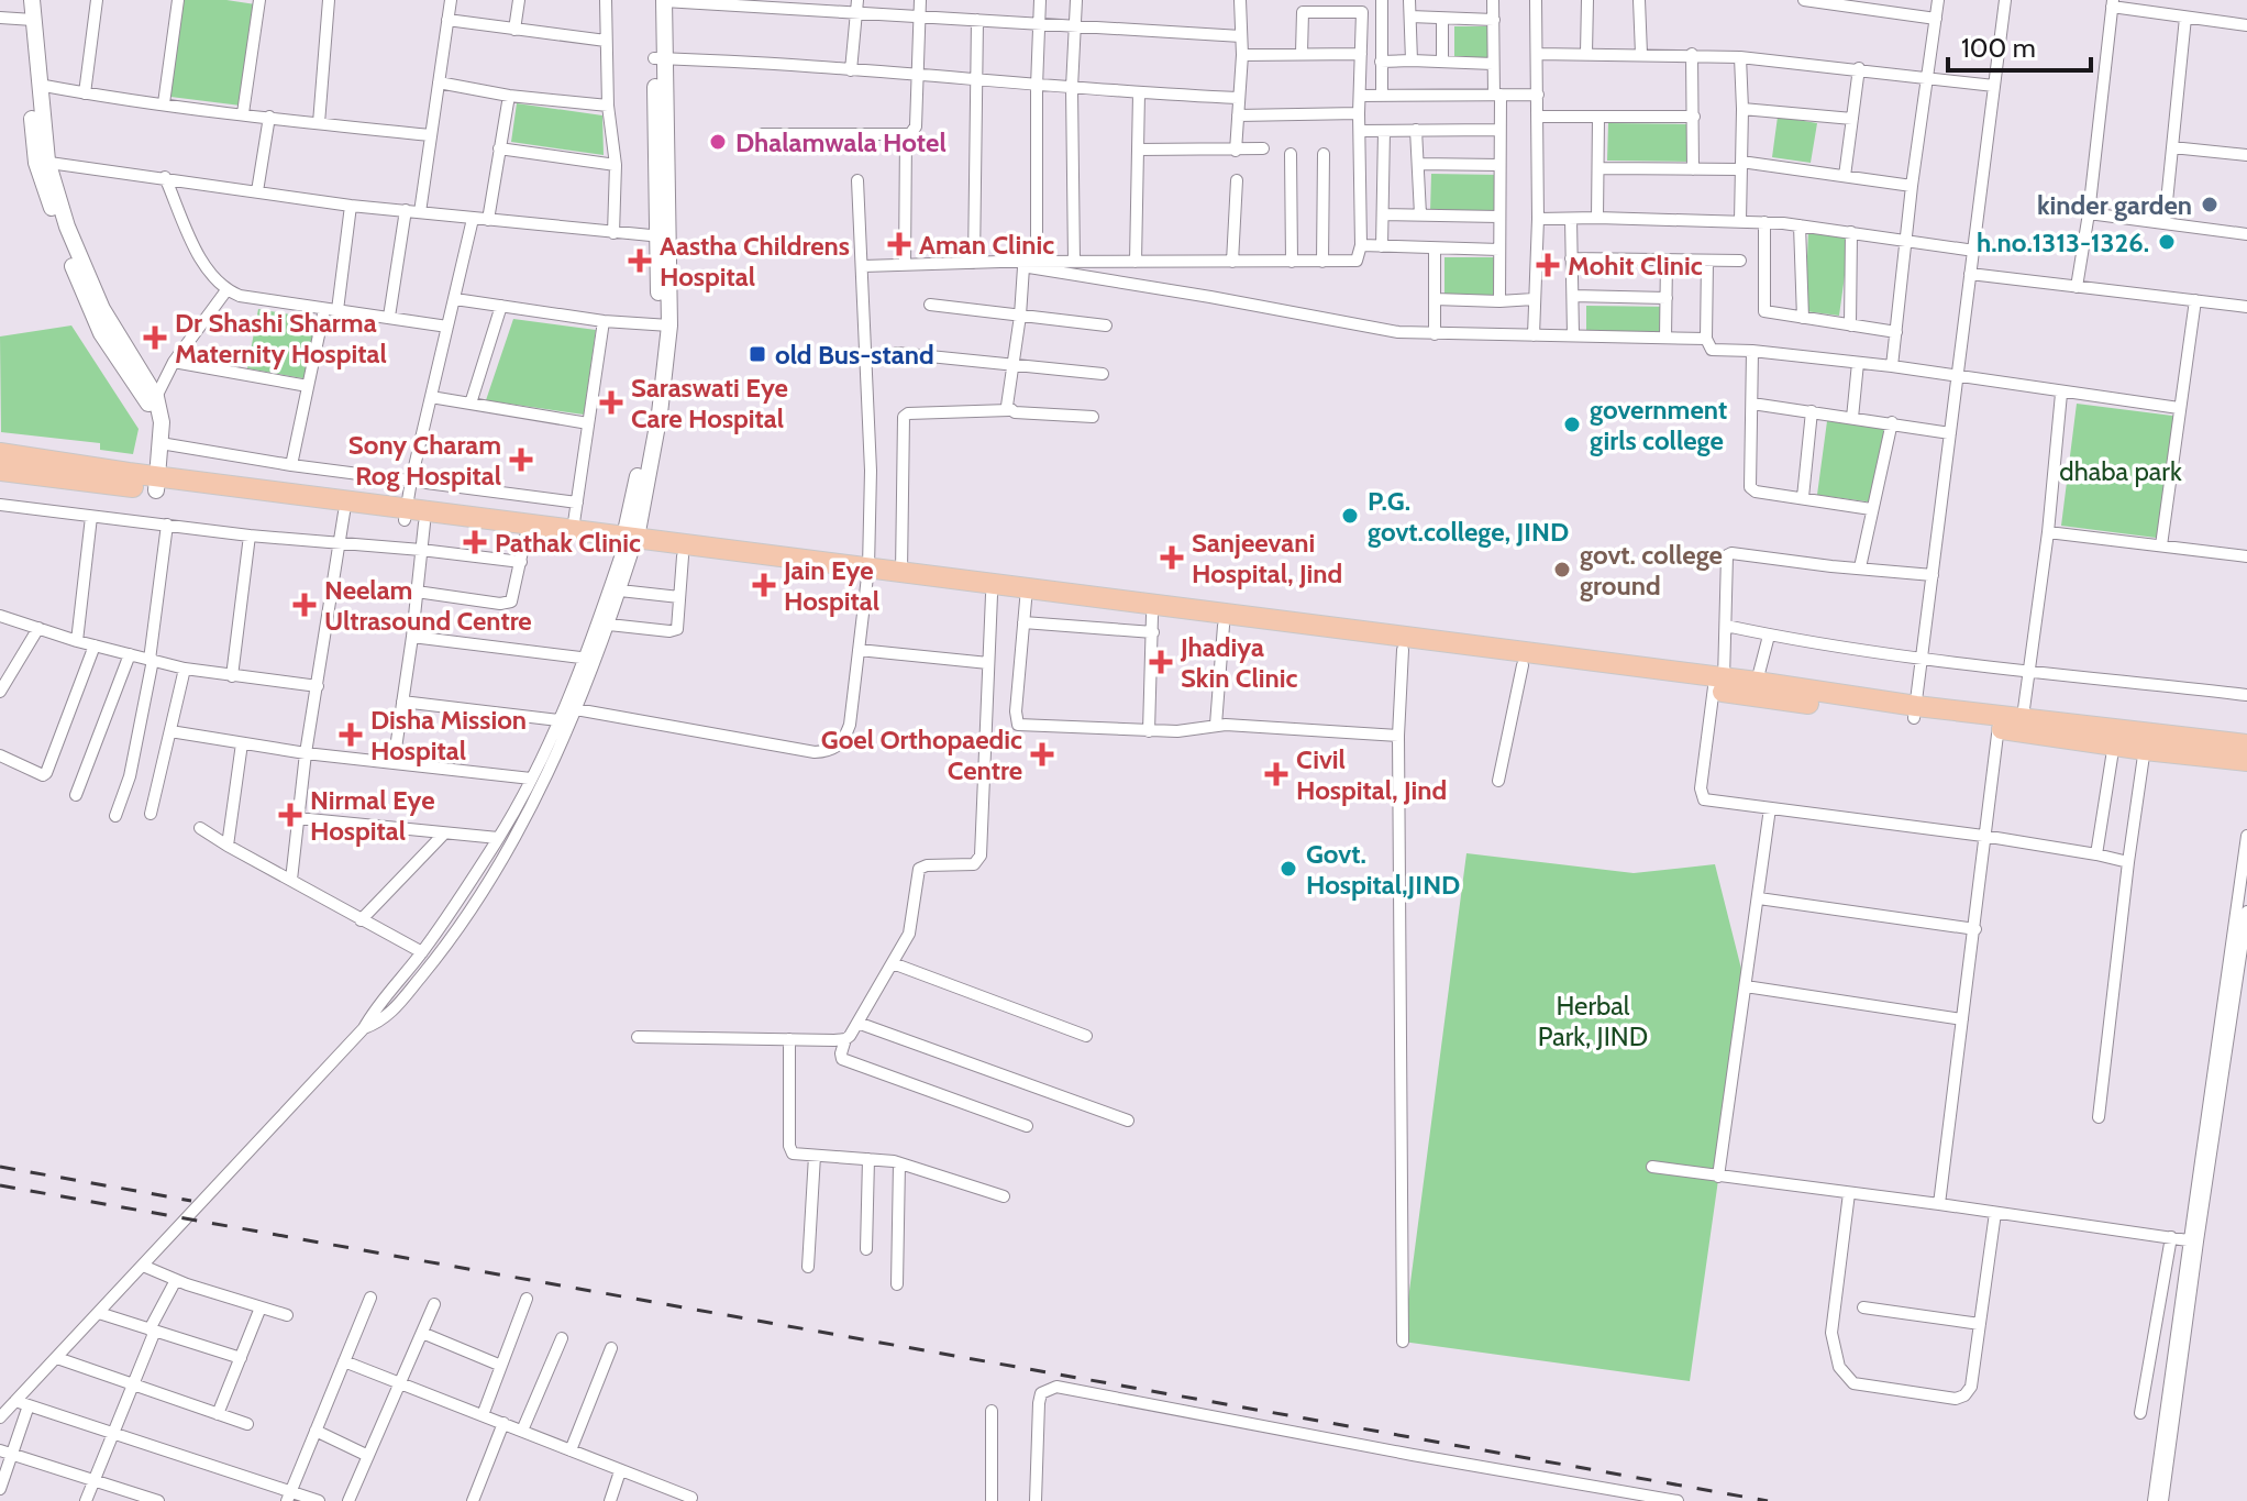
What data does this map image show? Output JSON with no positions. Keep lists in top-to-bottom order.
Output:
{
  "parks": ["dhaba park", "Herbal Park, JIND"],
  "places": {
    "other": [
      "Dhalamwala Hotel",
      "kinder garden",
      "h.no.1313-1326.",
      "government girls college",
      "P.G. govt.college, JIND",
      "govt. college ground",
      "Govt. Hospital,JIND"
    ],
    "health": [
      "Aman Clinic",
      "Aastha Childrens Hospital",
      "Mohit Clinic",
      "Dr Shashi Sharma Maternity Hospital",
      "Saraswati Eye Care Hospital",
      "Sony Charam Rog Hospital",
      "Pathak Clinic",
      "Sanjeevani Hospital, Jind",
      "Jain Eye Hospital",
      "Neelam Ultrasound Centre",
      "Jhadiya Skin Clinic",
      "Disha Mission Hospital",
      "Goel Orthopaedic Centre",
      "Civil Hospital, Jind",
      "Nirmal Eye Hospital"
    ],
    "transit": ["old Bus-stand"]
  },
  "scale_bar": "100 m"
}
